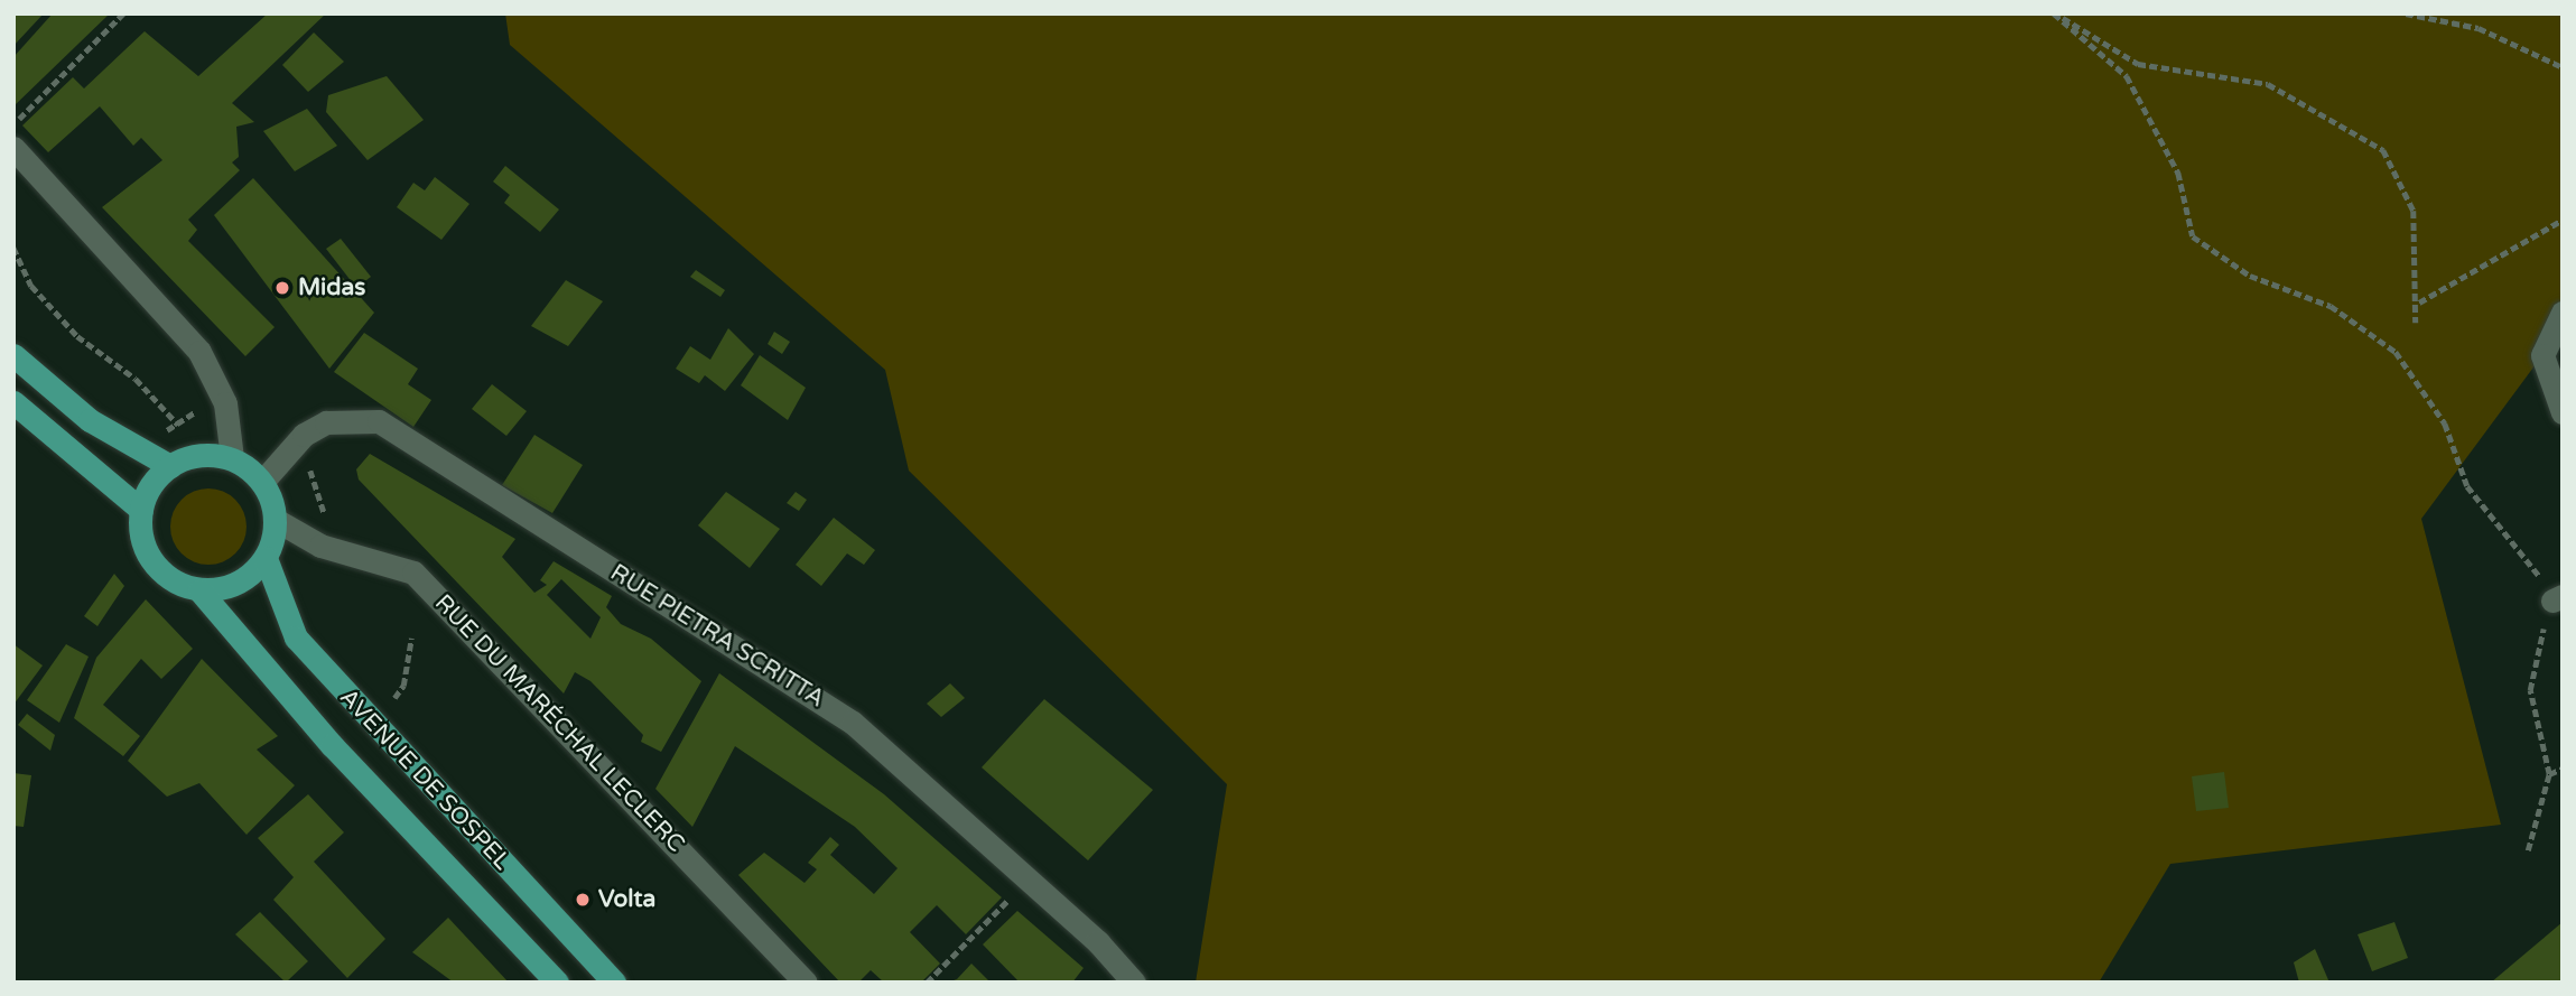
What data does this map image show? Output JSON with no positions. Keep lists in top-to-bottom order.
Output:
{
  "streets": {
    "main road": ["AVENUE DE SOSPEL"],
    "street": ["RUE PIETRA SCRITTA", "RUE DU MARÉCHAL LECLERC"]
  },
  "crossings": [
    ["RUE PIETRA SCRITTA", "RUE DU MARÉCHAL LECLERC"],
    ["RUE PIETRA SCRITTA", "AVENUE DE SOSPEL"],
    ["RUE DU MARÉCHAL LECLERC", "AVENUE DE SOSPEL"]
  ],
  "places": ["Midas", "Volta"]
}
